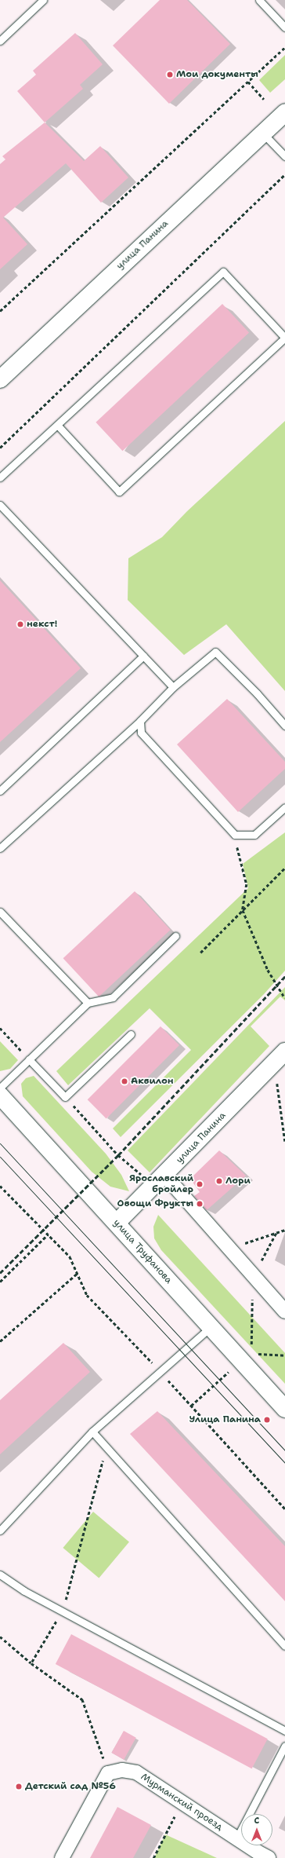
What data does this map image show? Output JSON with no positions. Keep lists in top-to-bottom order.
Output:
{
  "streets": {
    "street": ["улица Панина", "улица Труфанова", "Мурманский проезд"]
  },
  "crossings": [
    ["улица Панина", "улица Труфанова"]
  ],
  "places": [
    "Мои документы",
    "некст!",
    "Аквилон",
    "Лори",
    "Ярославский бройлер",
    "Овощи Фрукты",
    "Улица Панина",
    "Детский сад №56"
  ],
  "north": "top"
}
